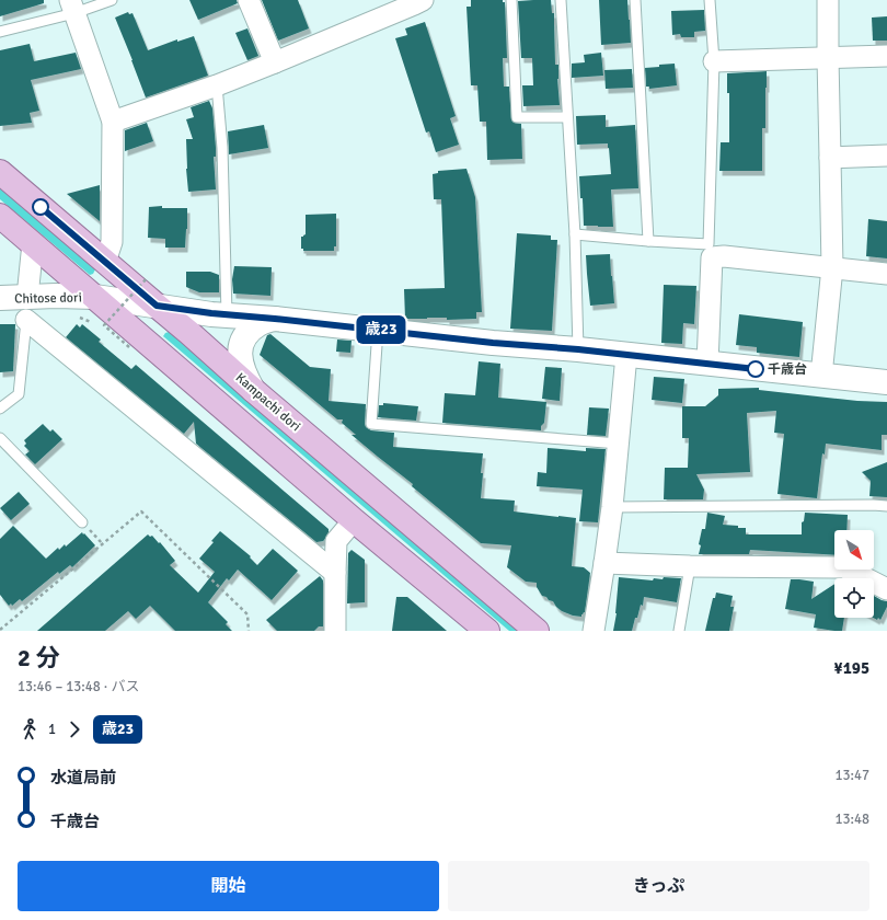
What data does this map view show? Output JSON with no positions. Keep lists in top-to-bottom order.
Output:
{
  "streets": {
    "main road": ["Kampachi dori"],
    "street": ["Chitose dori"]
  },
  "crossings": [
    ["Chitose dori", "Kampachi dori"]
  ],
  "places": ["千歳台"],
  "lines": ["bus line 歳23"],
  "north": "bottom right",
  "page": {
    "on_map": "歳23",
    "heading": ["2 分", "13:46 – 13:48 · バス", "¥195"],
    "legs": ["1", "歳23"],
    "list": [
      {
        "name": "水道局前",
        "value": "13:47"
      },
      {
        "name": "千歳台",
        "value": "13:48"
      }
    ],
    "buttons": ["開始", "きっぷ"]
  }
}
